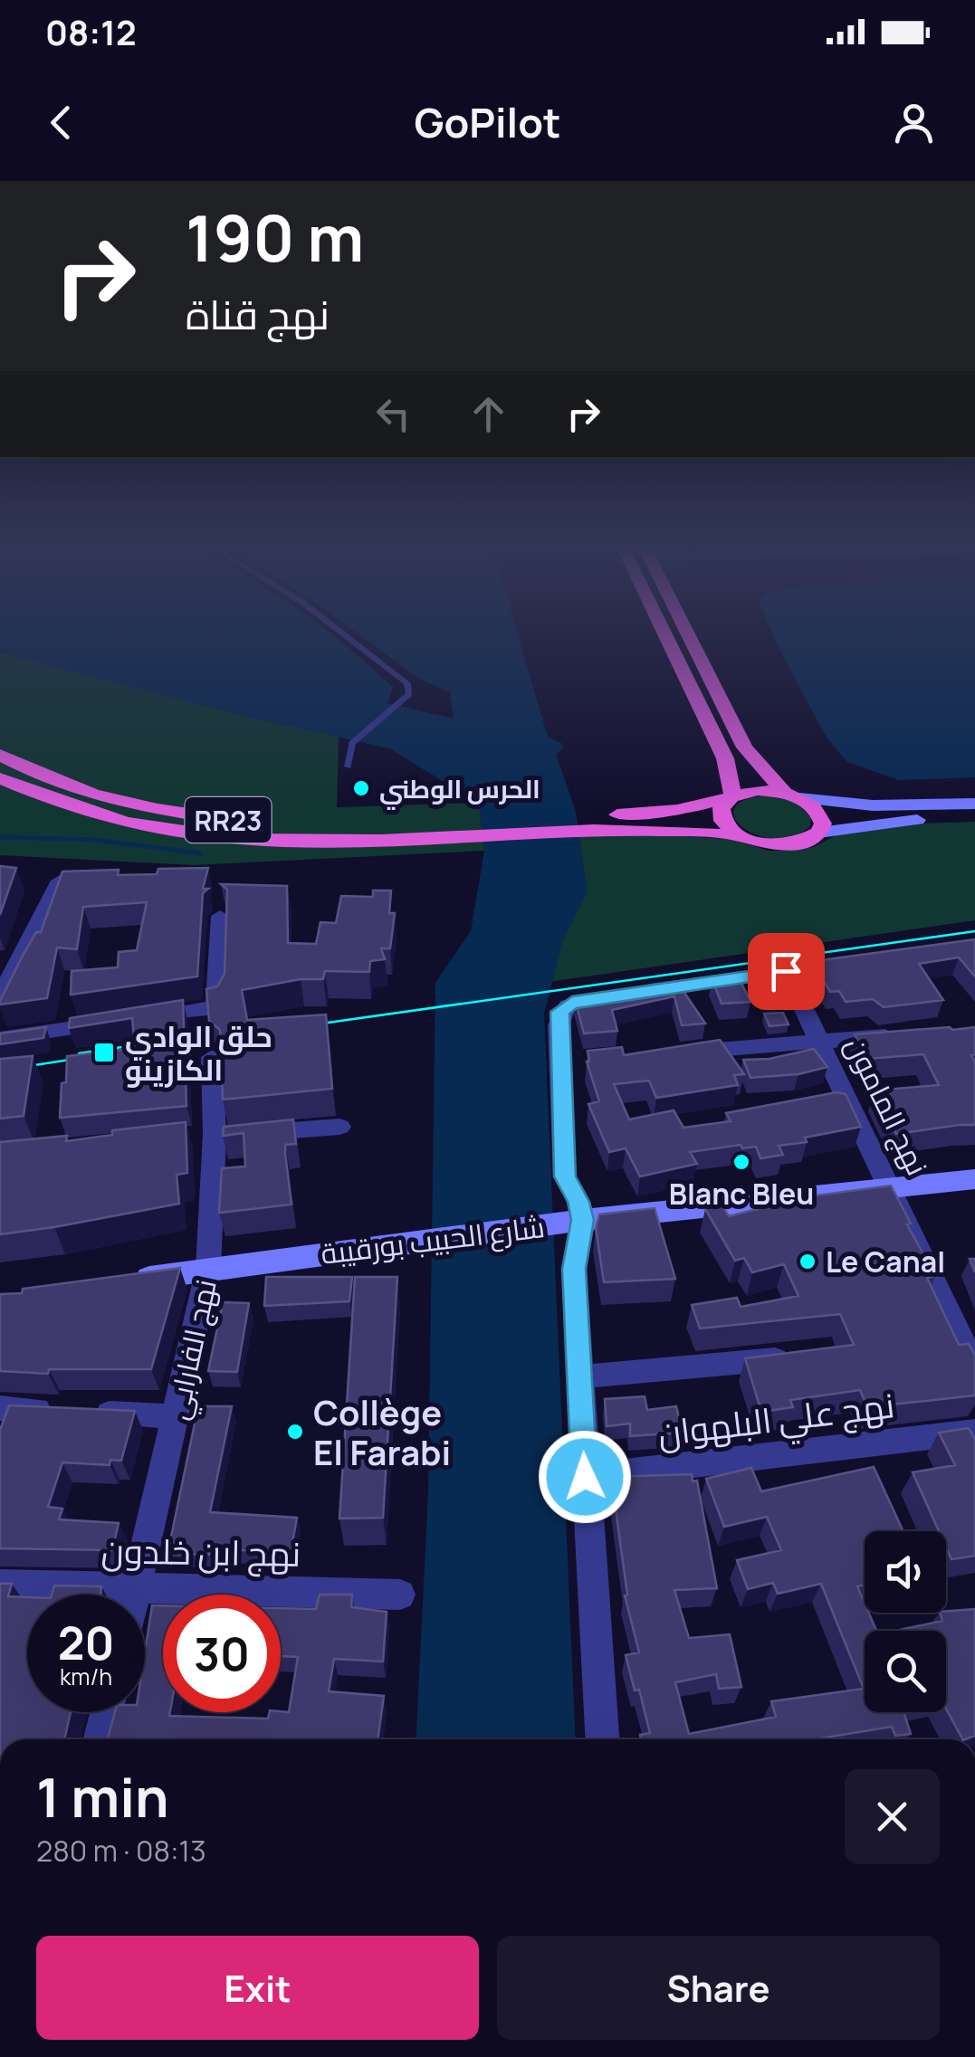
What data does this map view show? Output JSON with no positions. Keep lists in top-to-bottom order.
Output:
{
  "streets": {
    "highway": ["RR23"],
    "main road": ["شارع الحبيب بورقيبة"],
    "street": [
      "نهج المامون",
      "نهج الفارابي",
      "نهج علي البلهوان",
      "نهج ابن خلدون"
    ]
  },
  "crossings": [
    ["نهج المامون", "شارع الحبيب بورقيبة"],
    ["شارع الحبيب بورقيبة", "نهج الفارابي"],
    ["نهج الفارابي", "نهج ابن خلدون"]
  ],
  "places": {
    "other": [
      "الحرس الوطني",
      "Blanc Bleu",
      "Le Canal",
      "Collège El Farabi"
    ],
    "transit": ["حلق الوادي الكازينو"]
  },
  "page": {
    "status": "08:12",
    "header": "GoPilot",
    "turn": ["190 m", "نهج قناة"],
    "speed": "20 km/h",
    "limit": "30",
    "heading": ["1 min", "280 m · 08:13"],
    "buttons": ["Exit", "Share"]
  }
}
